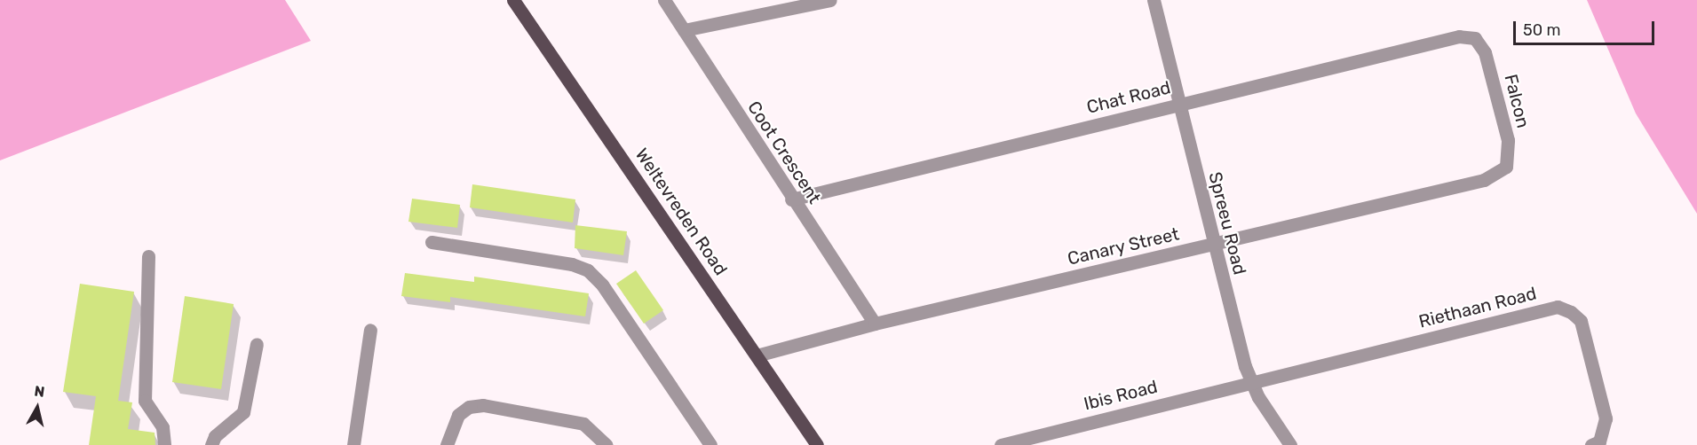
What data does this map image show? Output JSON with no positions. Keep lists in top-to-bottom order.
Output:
{
  "streets": {
    "main road": ["Weltevreden Road"],
    "street": [
      "Chat Road",
      "Falcon",
      "Coot Crescent",
      "Spreeu Road",
      "Canary Street",
      "Riethaan Road",
      "Ibis Road"
    ]
  },
  "crossings": [
    ["Chat Road", "Falcon"],
    ["Chat Road", "Coot Crescent"],
    ["Chat Road", "Spreeu Road"],
    ["Falcon", "Canary Street"],
    ["Coot Crescent", "Canary Street"],
    ["Weltevreden Road", "Canary Street"],
    ["Spreeu Road", "Canary Street"],
    ["Spreeu Road", "Riethaan Road"],
    ["Spreeu Road", "Ibis Road"],
    ["Riethaan Road", "Ibis Road"]
  ],
  "scale_bar": "50 m",
  "north": "top"
}
